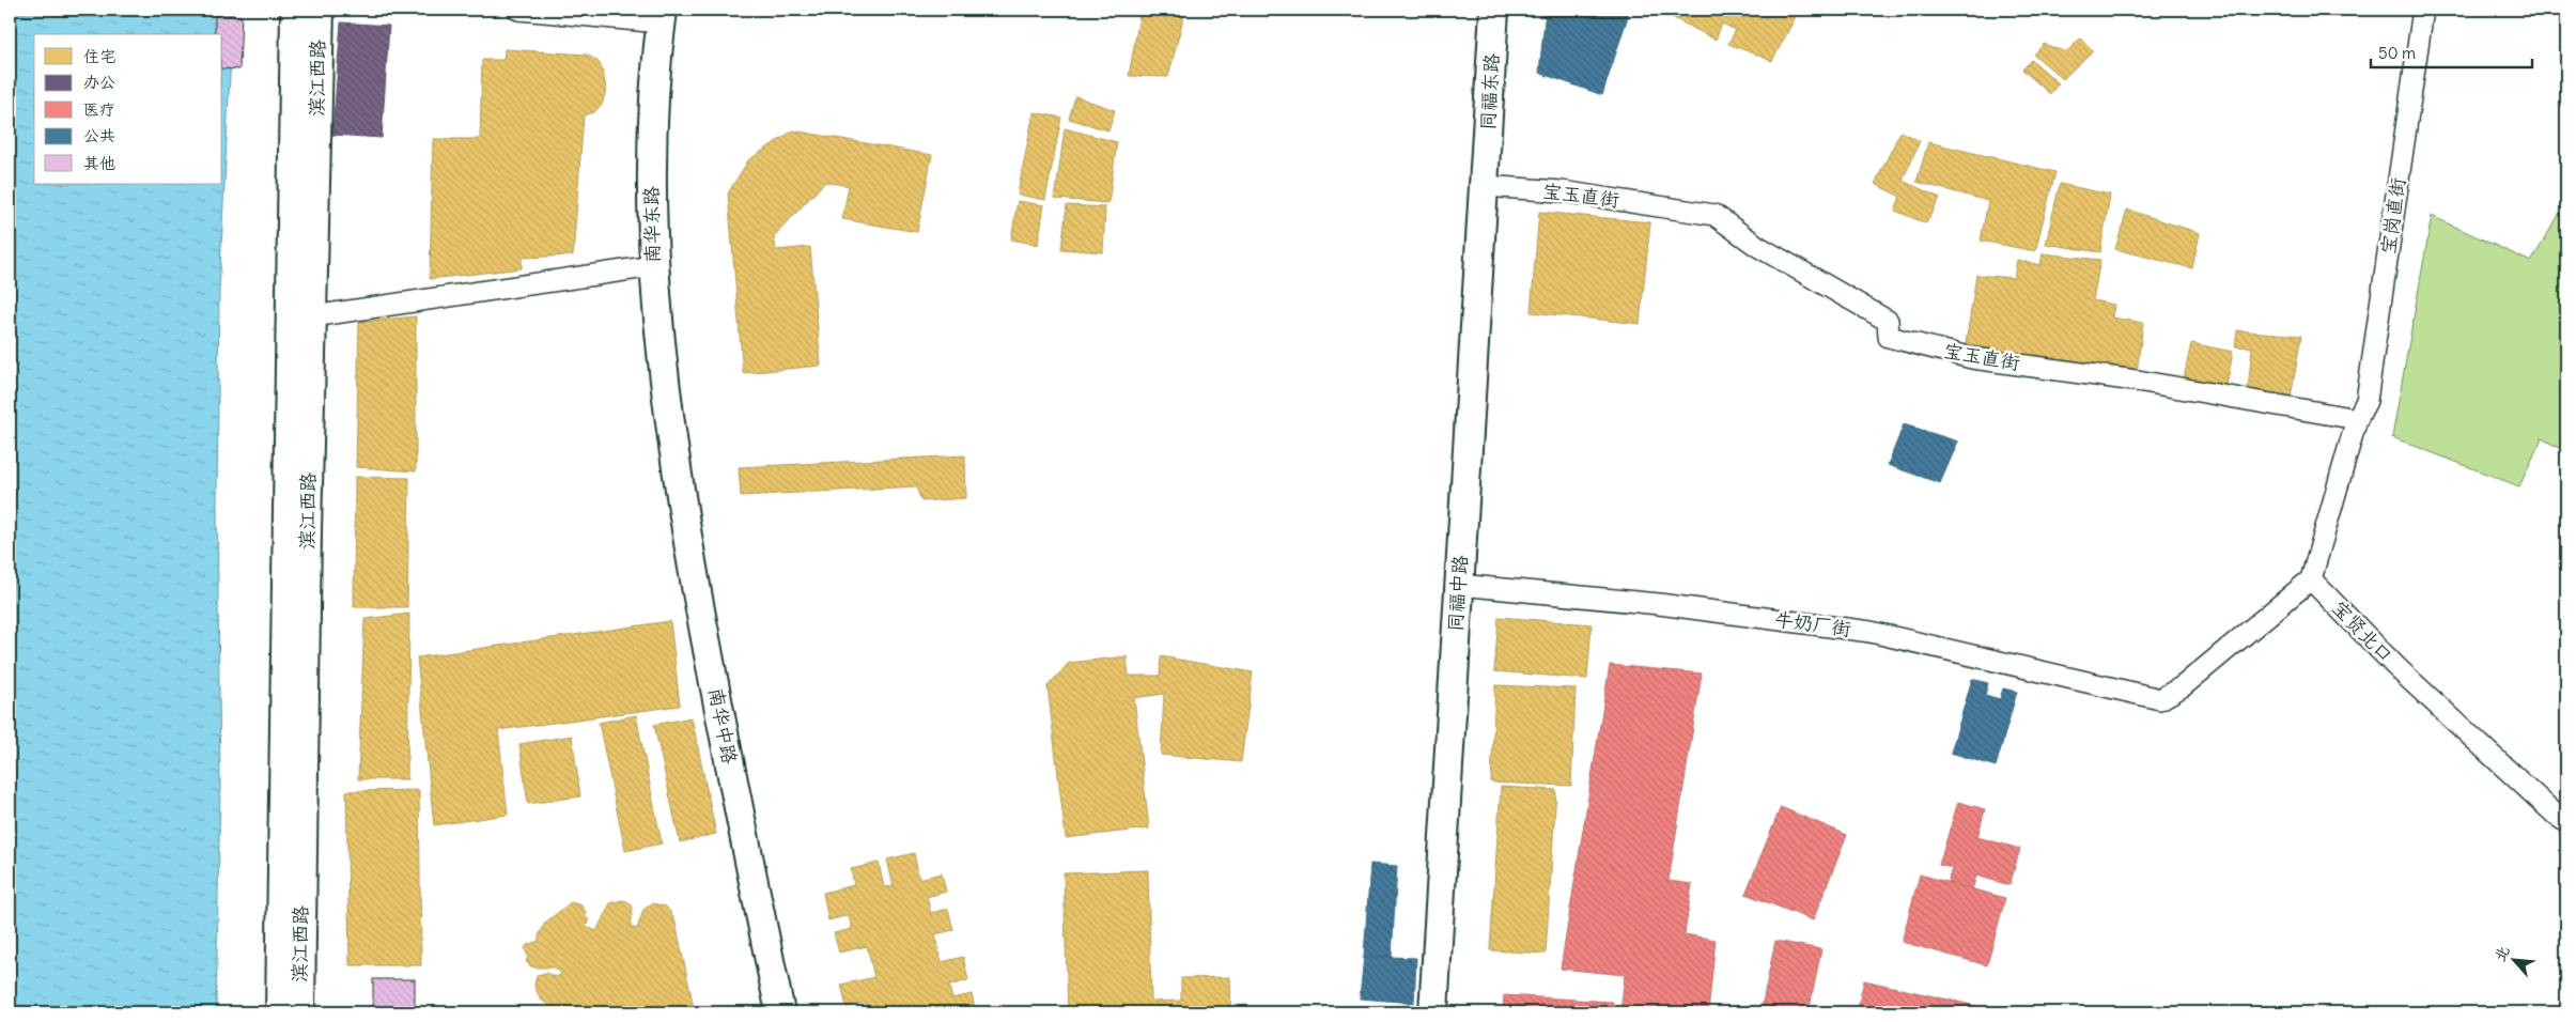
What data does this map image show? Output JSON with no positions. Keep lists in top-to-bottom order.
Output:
{
  "streets": {
    "main road": [
      "滨江西路",
      "同福东路",
      "南华东路",
      "同福中路",
      "南华中路"
    ],
    "street": [
      "宝玉直街",
      "宝岗直街",
      "牛奶厂街",
      "宝贤北口"
    ]
  },
  "crossings": [
    ["同福东路", "宝玉直街"],
    ["同福东路", "同福中路"],
    ["宝玉直街", "宝岗直街"],
    ["宝玉直街", "同福中路"],
    ["南华东路", "南华中路"],
    ["同福中路", "牛奶厂街"],
    ["牛奶厂街", "宝贤北口"]
  ],
  "legend": [
    "住宅",
    "办公",
    "医疗",
    "公共",
    "其他"
  ],
  "scale_bar": "50 m",
  "north": "top left"
}
